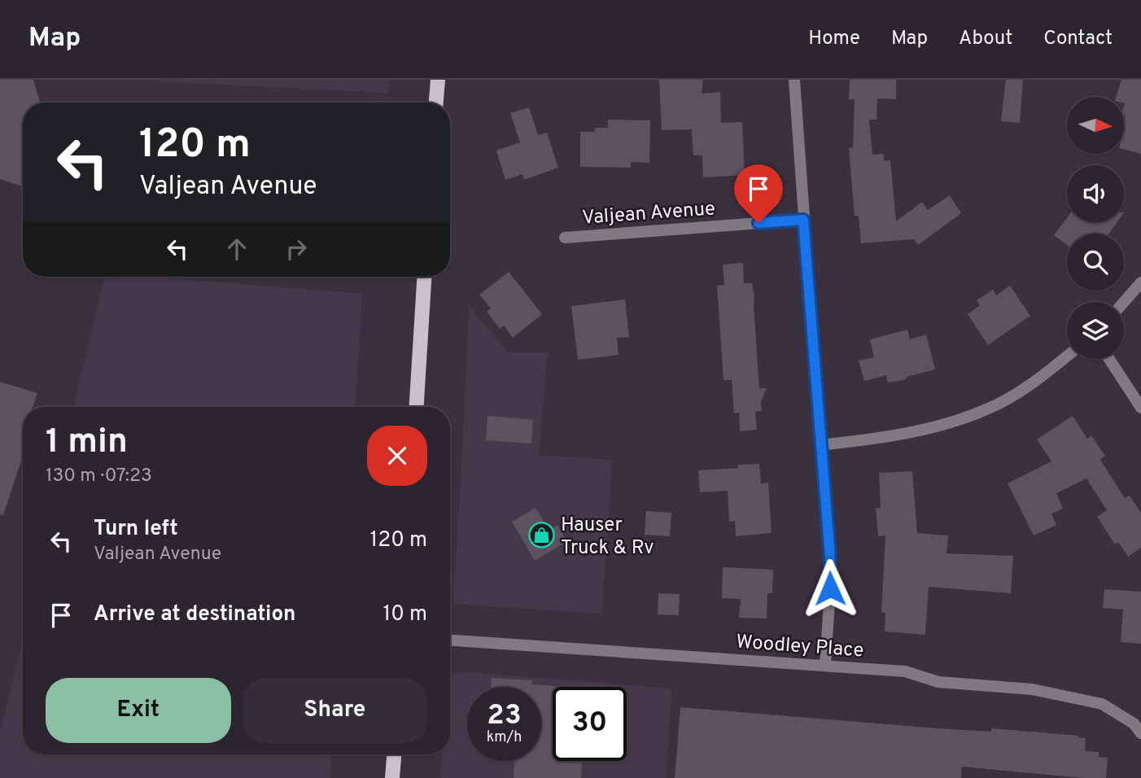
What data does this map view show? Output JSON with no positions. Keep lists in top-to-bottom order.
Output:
{
  "streets": {
    "street": ["Valjean Avenue", "Woodley Place"]
  },
  "places": {
    "shop": ["Hauser Truck & Rv"]
  },
  "north": "right",
  "page": {
    "header": "Map",
    "nav": [
      "Home",
      "Map",
      "About",
      "Contact"
    ],
    "turn": ["120 m", "Valjean Avenue"],
    "heading": ["1 min", "130 m · 07:23"],
    "list": [
      {
        "name": "Turn left",
        "note": "Valjean Avenue",
        "value": "120 m"
      },
      {
        "name": "Arrive at destination",
        "value": "10 m"
      }
    ],
    "buttons": ["Exit", "Share"],
    "speed": "23 km/h",
    "limit": "30"
  }
}
